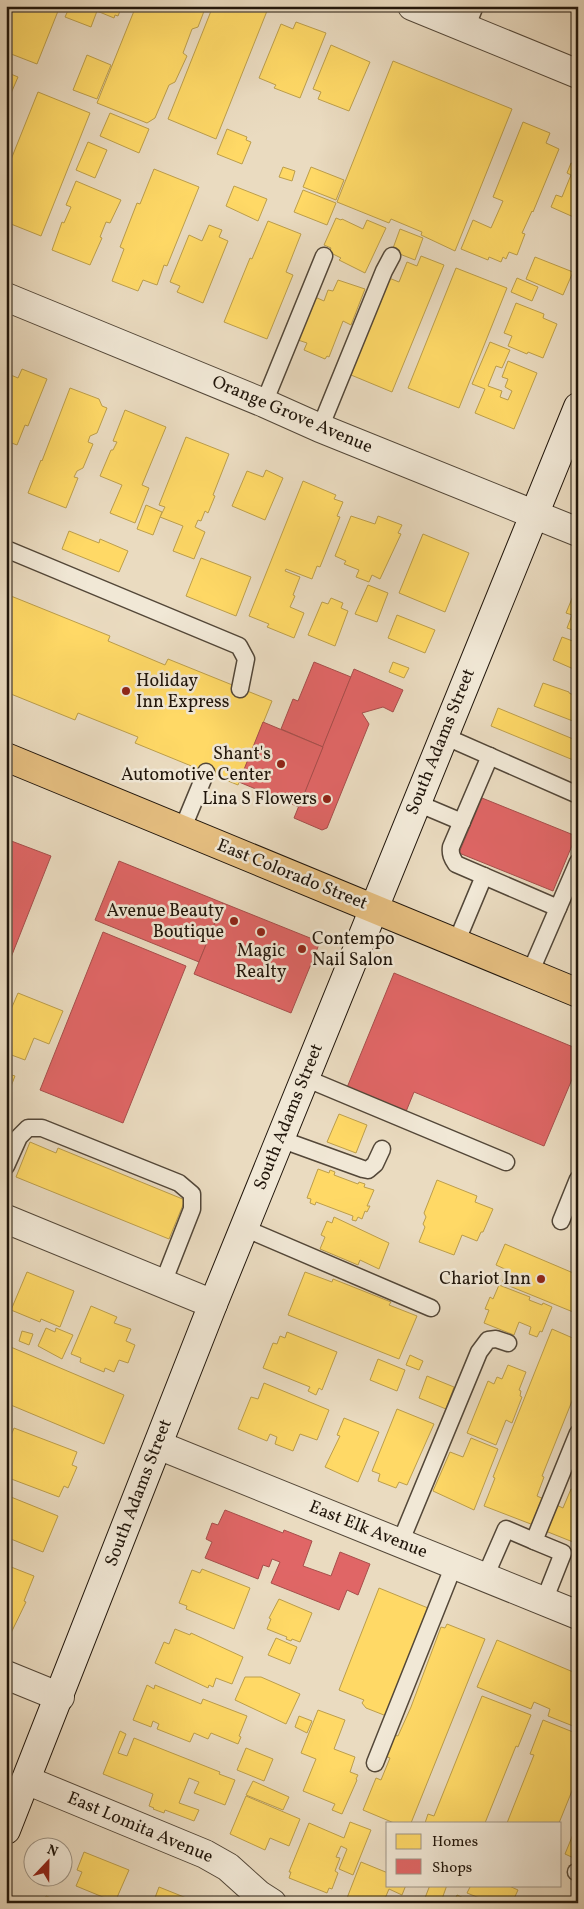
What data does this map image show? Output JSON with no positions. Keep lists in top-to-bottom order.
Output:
{
  "streets": {
    "main road": ["East Colorado Street"],
    "street": [
      "Orange Grove Avenue",
      "South Adams Street",
      "East Elk Avenue",
      "East Lomita Avenue"
    ]
  },
  "crossings": [
    ["Orange Grove Avenue", "South Adams Street"],
    ["South Adams Street", "East Colorado Street"],
    ["South Adams Street", "East Elk Avenue"],
    ["South Adams Street", "East Lomita Avenue"]
  ],
  "places": [
    "Holiday Inn Express",
    "Shant's Automotive Center",
    "Lina S Flowers",
    "Avenue Beauty Boutique",
    "Magic Realty",
    "Contempo Nail Salon",
    "Chariot Inn"
  ],
  "legend": ["Homes", "Shops"],
  "north": "top"
}
